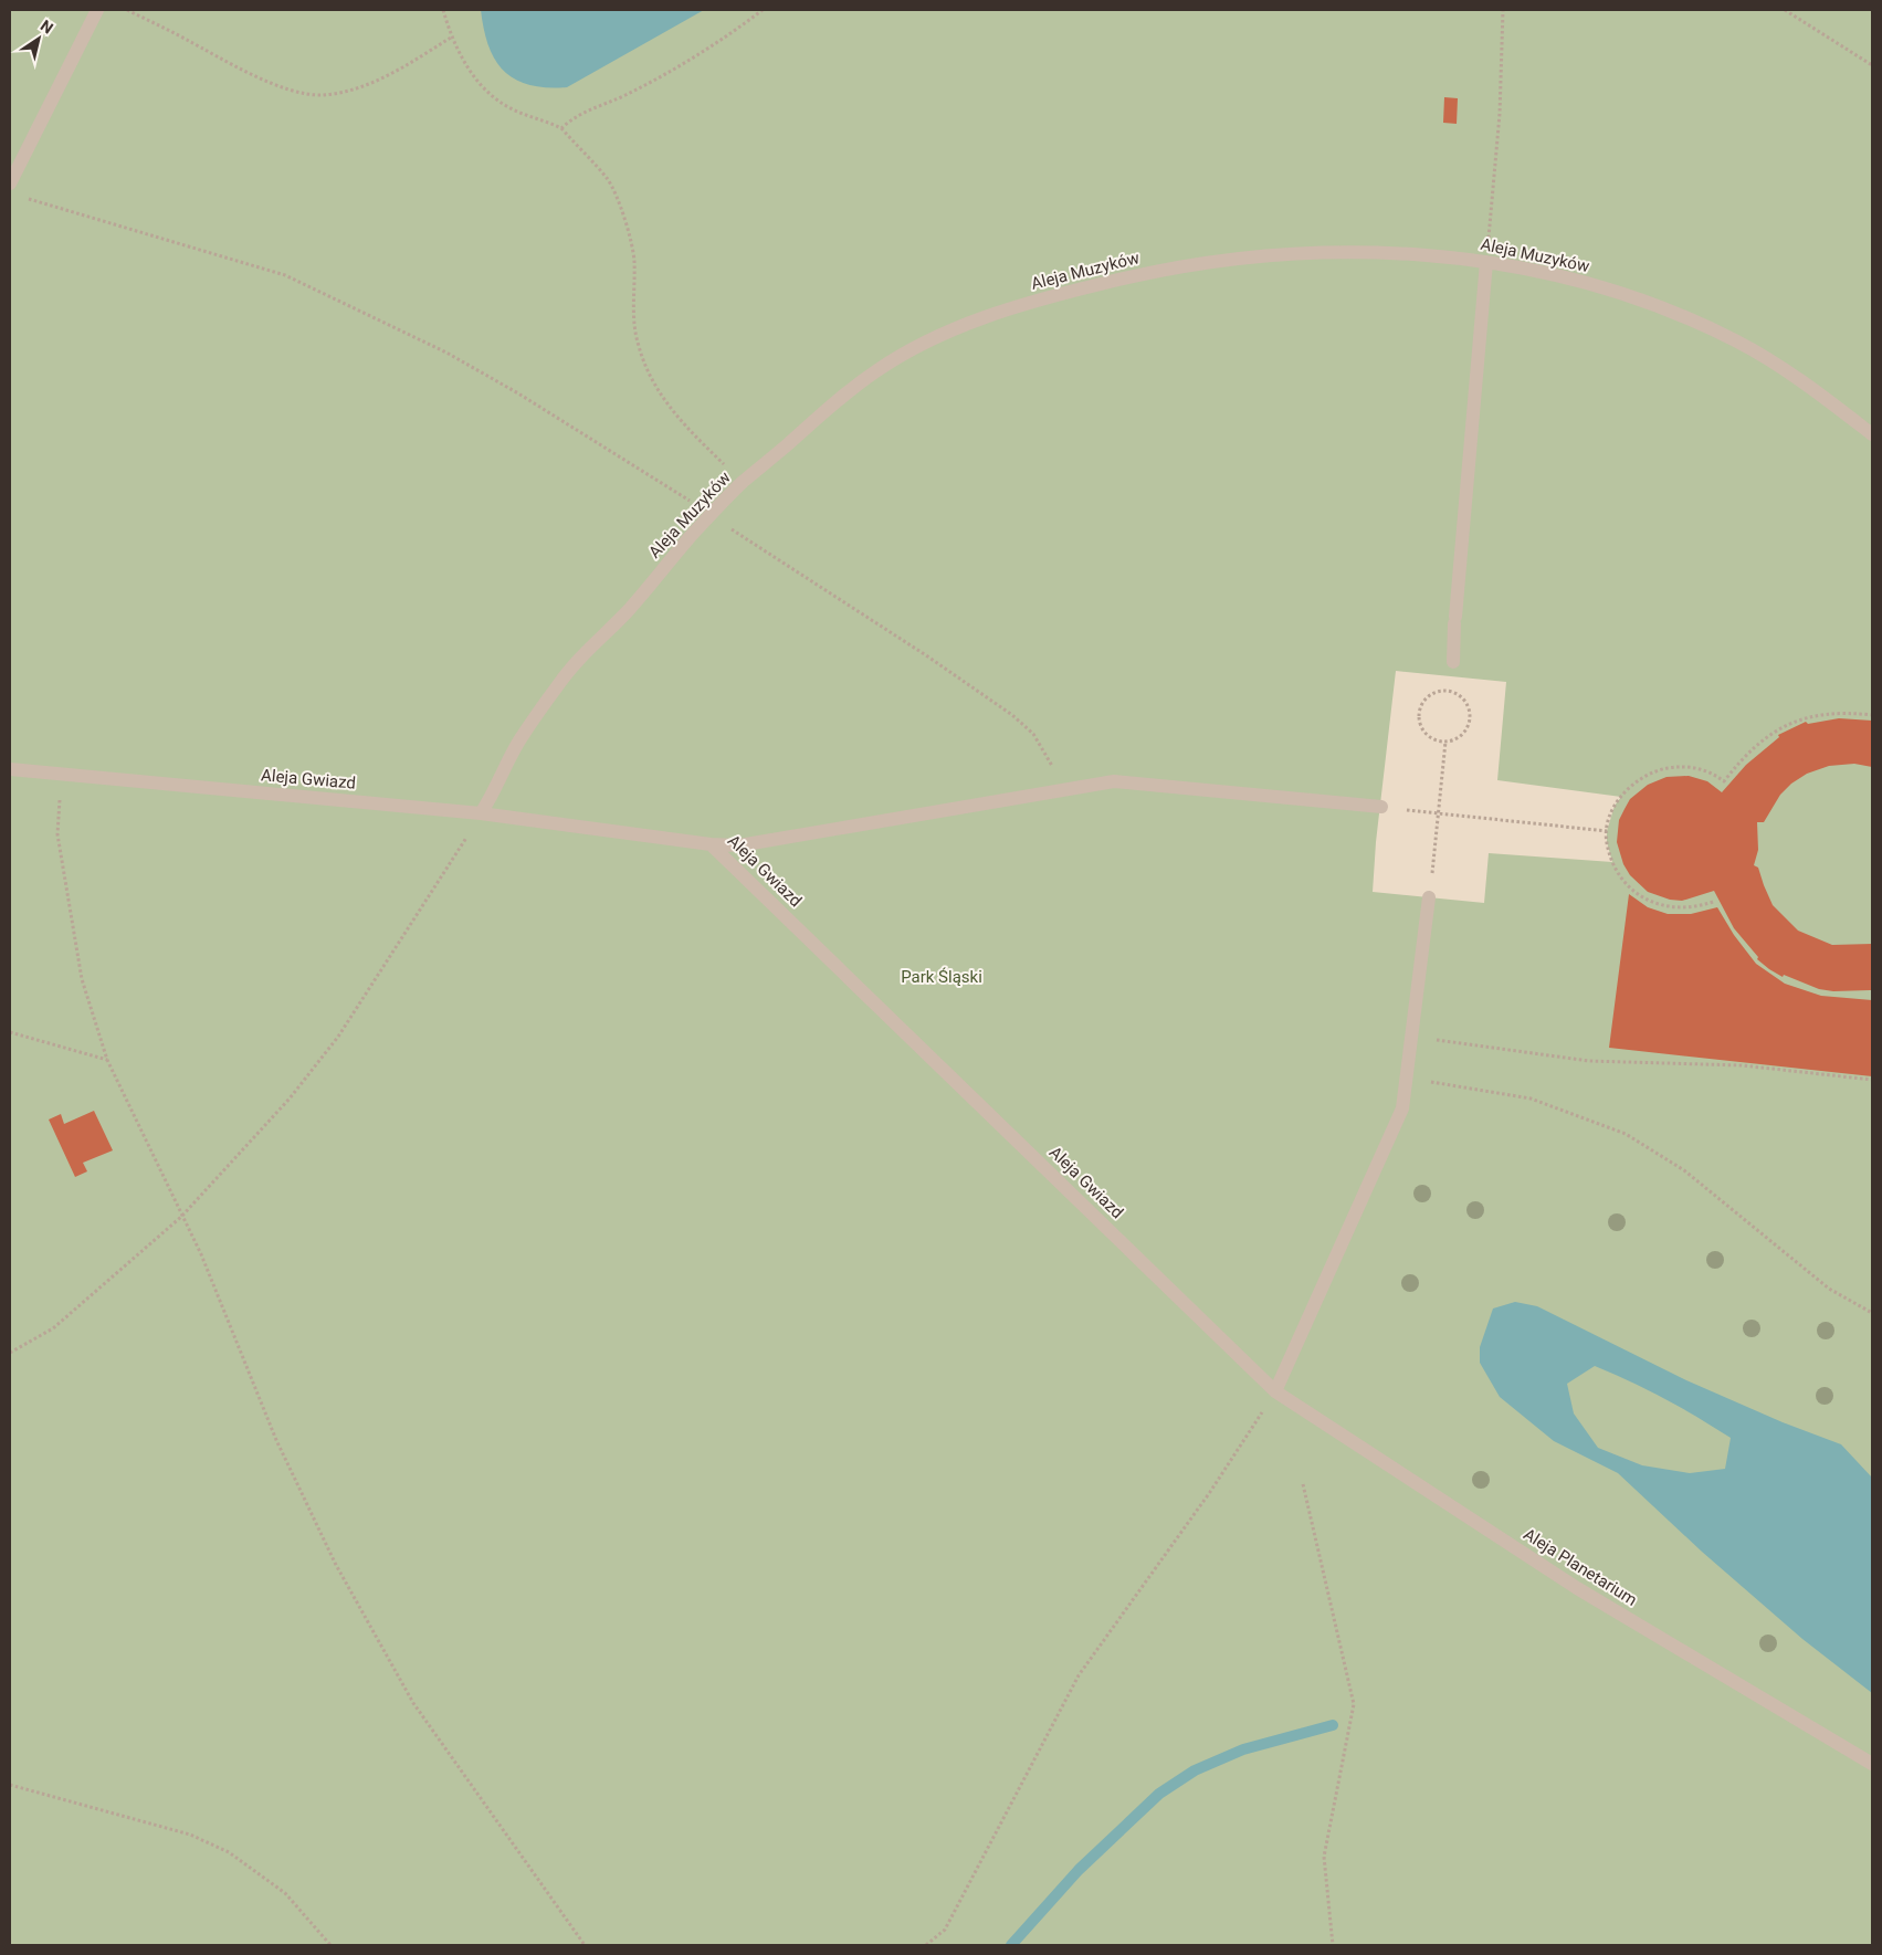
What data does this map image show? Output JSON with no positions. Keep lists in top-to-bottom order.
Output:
{
  "streets": {
    "street": ["Aleja Muzyków", "Aleja Gwiazd", "Aleja Planetarium"]
  },
  "crossings": [
    ["Aleja Muzyków", "Aleja Gwiazd"],
    ["Aleja Gwiazd", "Aleja Planetarium"]
  ],
  "parks": ["Park Śląski"],
  "north": "top right"
}
